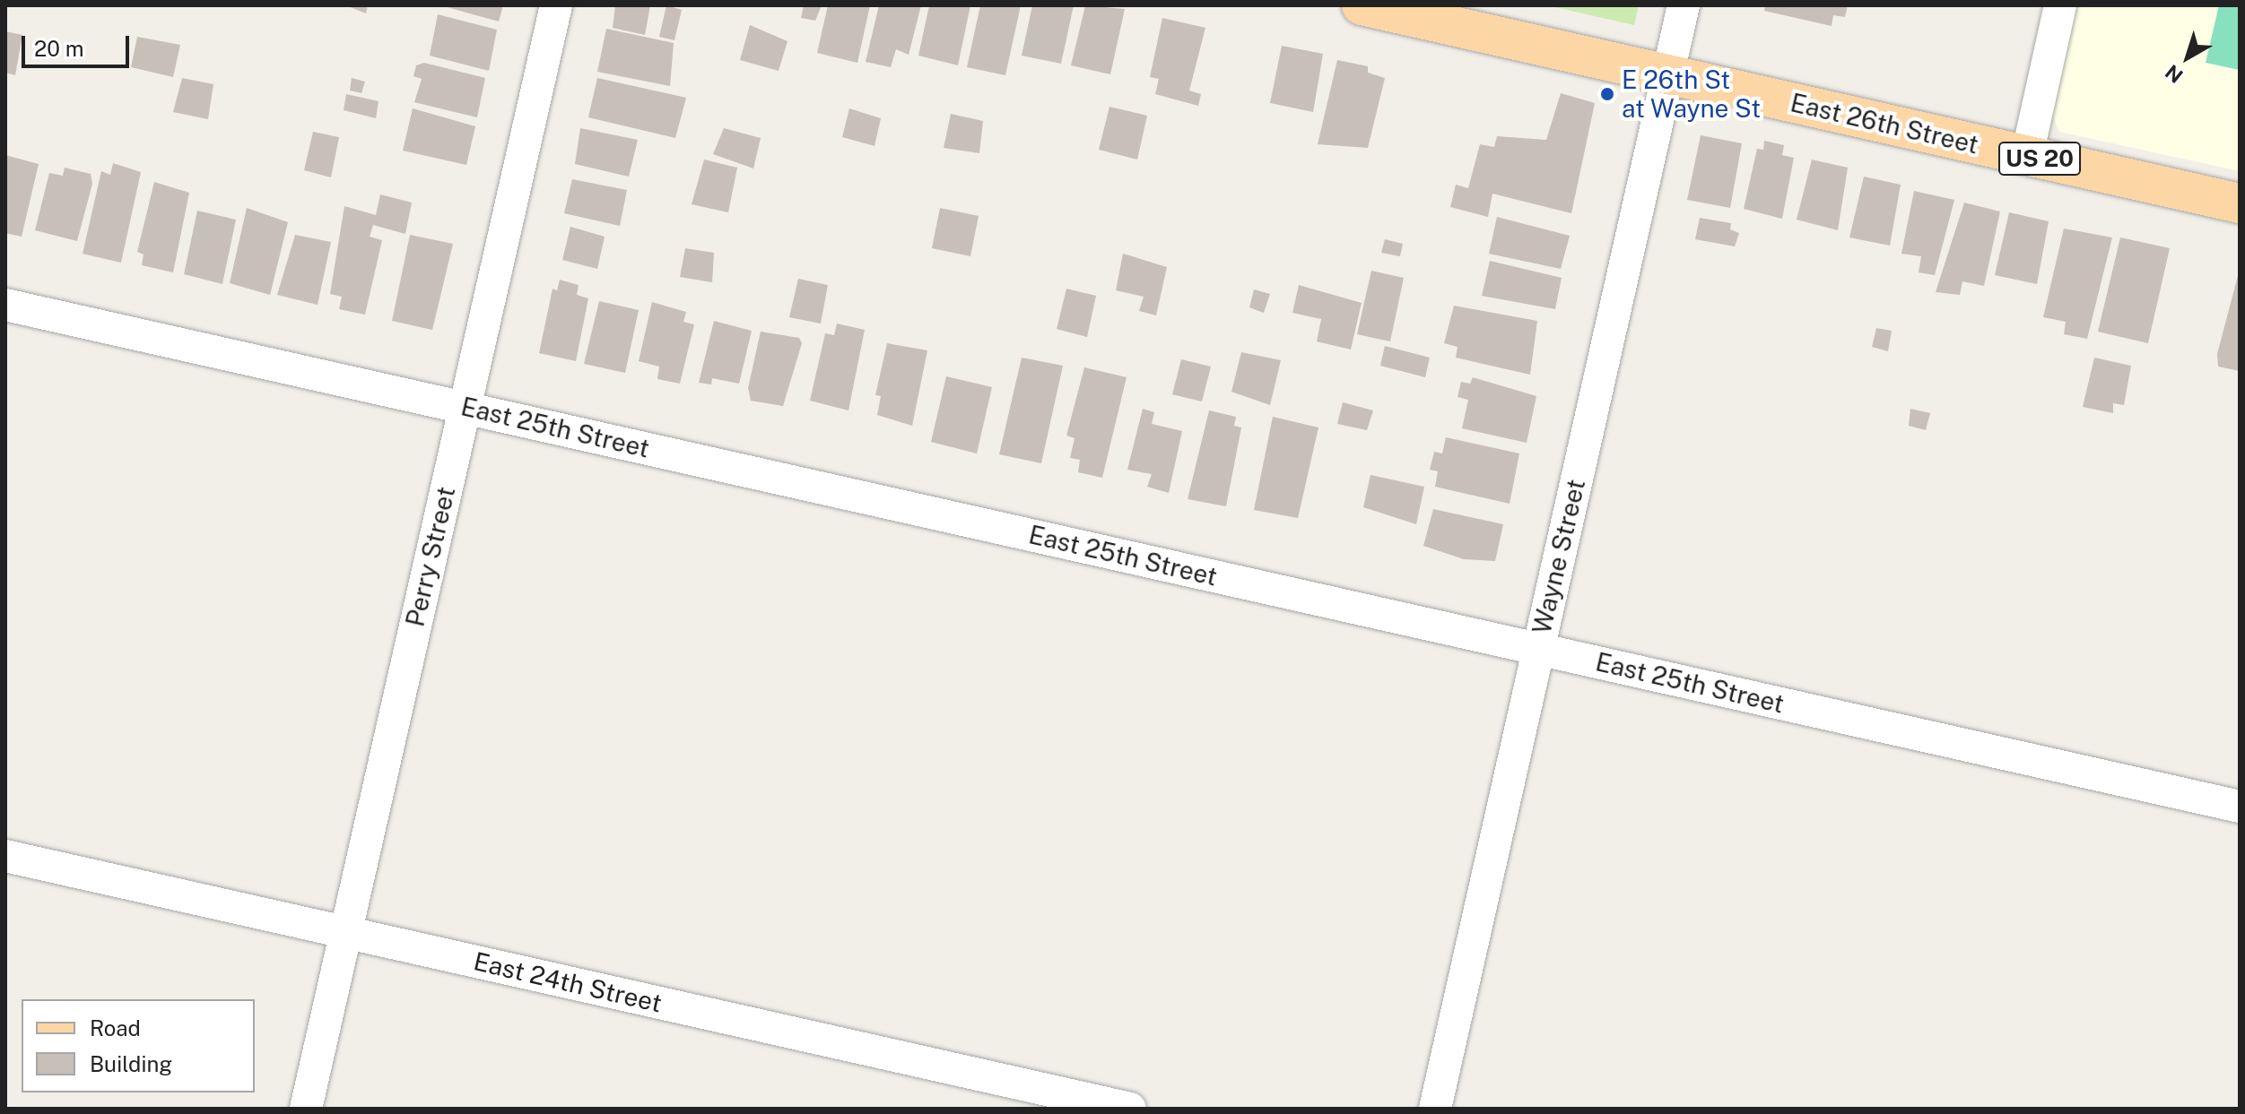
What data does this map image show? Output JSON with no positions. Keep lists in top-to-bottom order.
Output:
{
  "streets": {
    "main road": ["East 26th Street", "US 20"],
    "street": [
      "East 25th Street",
      "Perry Street",
      "Wayne Street",
      "East 24th Street"
    ]
  },
  "crossings": [
    ["East 26th Street", "Wayne Street"],
    ["East 25th Street", "Perry Street"],
    ["East 25th Street", "Wayne Street"],
    ["Perry Street", "East 24th Street"]
  ],
  "places": ["E 26th St at Wayne St"],
  "legend": ["Road", "Building"],
  "scale_bar": "20 m",
  "north": "bottom left"
}
